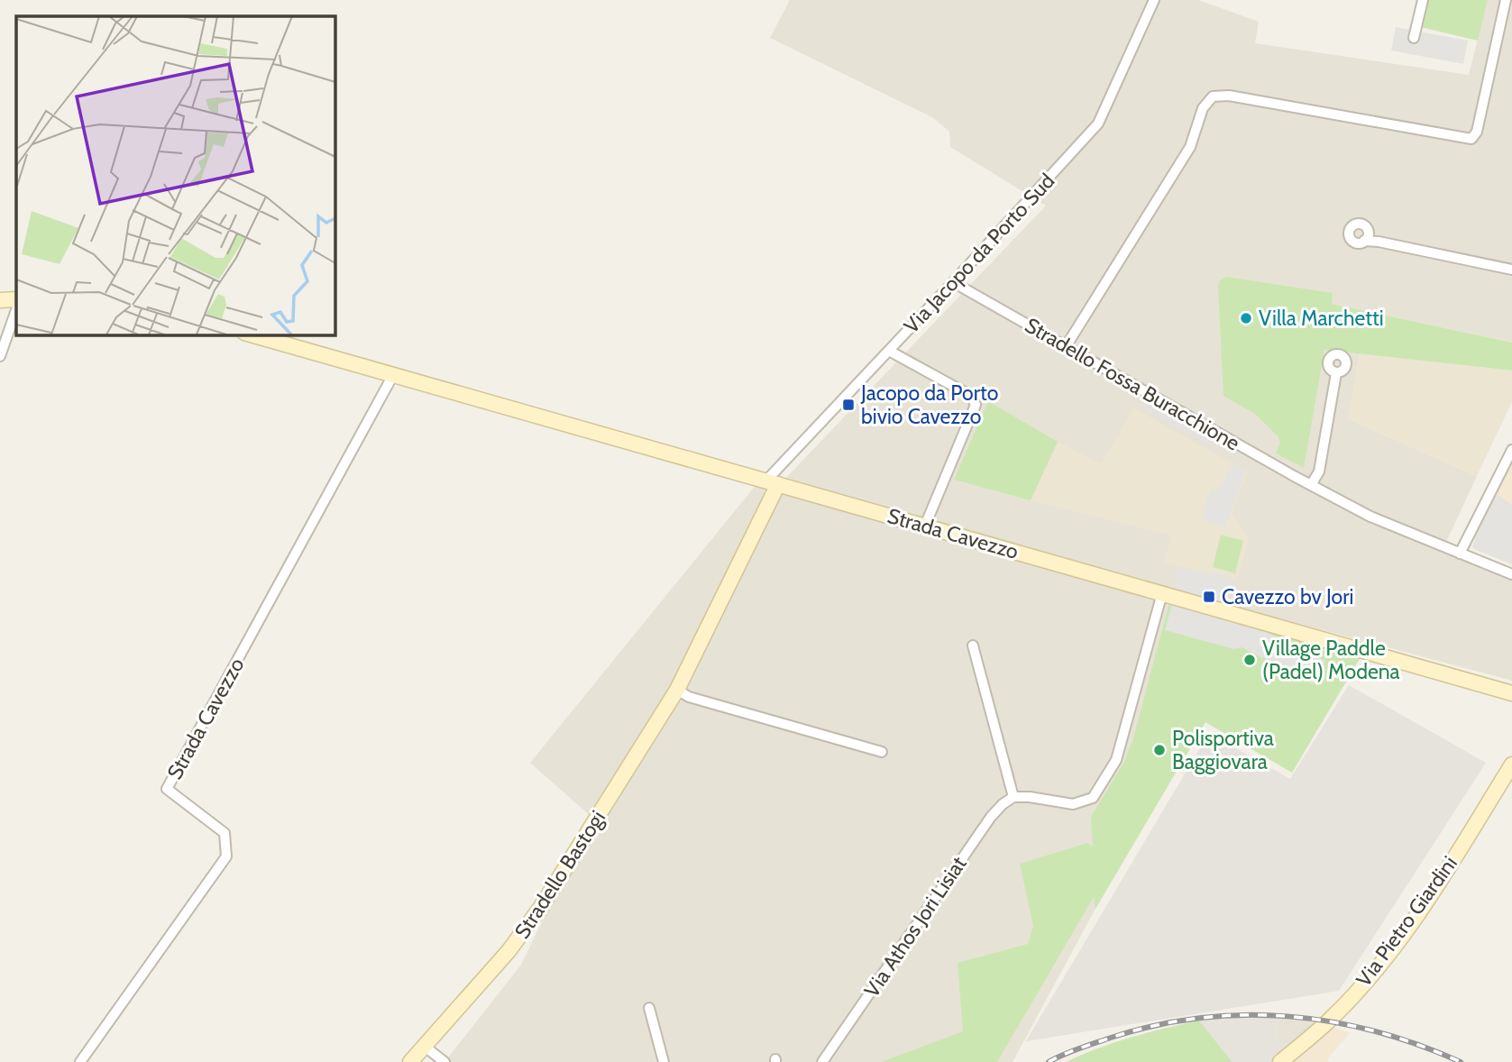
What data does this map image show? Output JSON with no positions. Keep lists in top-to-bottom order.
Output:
{
  "streets": {
    "street": [
      "Via Jacopo da Porto Sud",
      "Stradello Fossa Buracchione",
      "Strada Cavezzo",
      "Stradello Bastogi",
      "Via Pietro Giardini",
      "Via Athos Jori Lisiat"
    ]
  },
  "crossings": [
    ["Via Jacopo da Porto Sud", "Stradello Fossa Buracchione"],
    ["Via Jacopo da Porto Sud", "Strada Cavezzo"],
    ["Via Jacopo da Porto Sud", "Stradello Bastogi"],
    ["Strada Cavezzo", "Stradello Bastogi"]
  ],
  "places": {
    "other": ["Villa Marchetti", "Village Paddle (Padel) Modena", "Polisportiva Baggiovara"],
    "transit": ["Jacopo da Porto bivio Cavezzo", "Cavezzo bv Jori"]
  }
}
